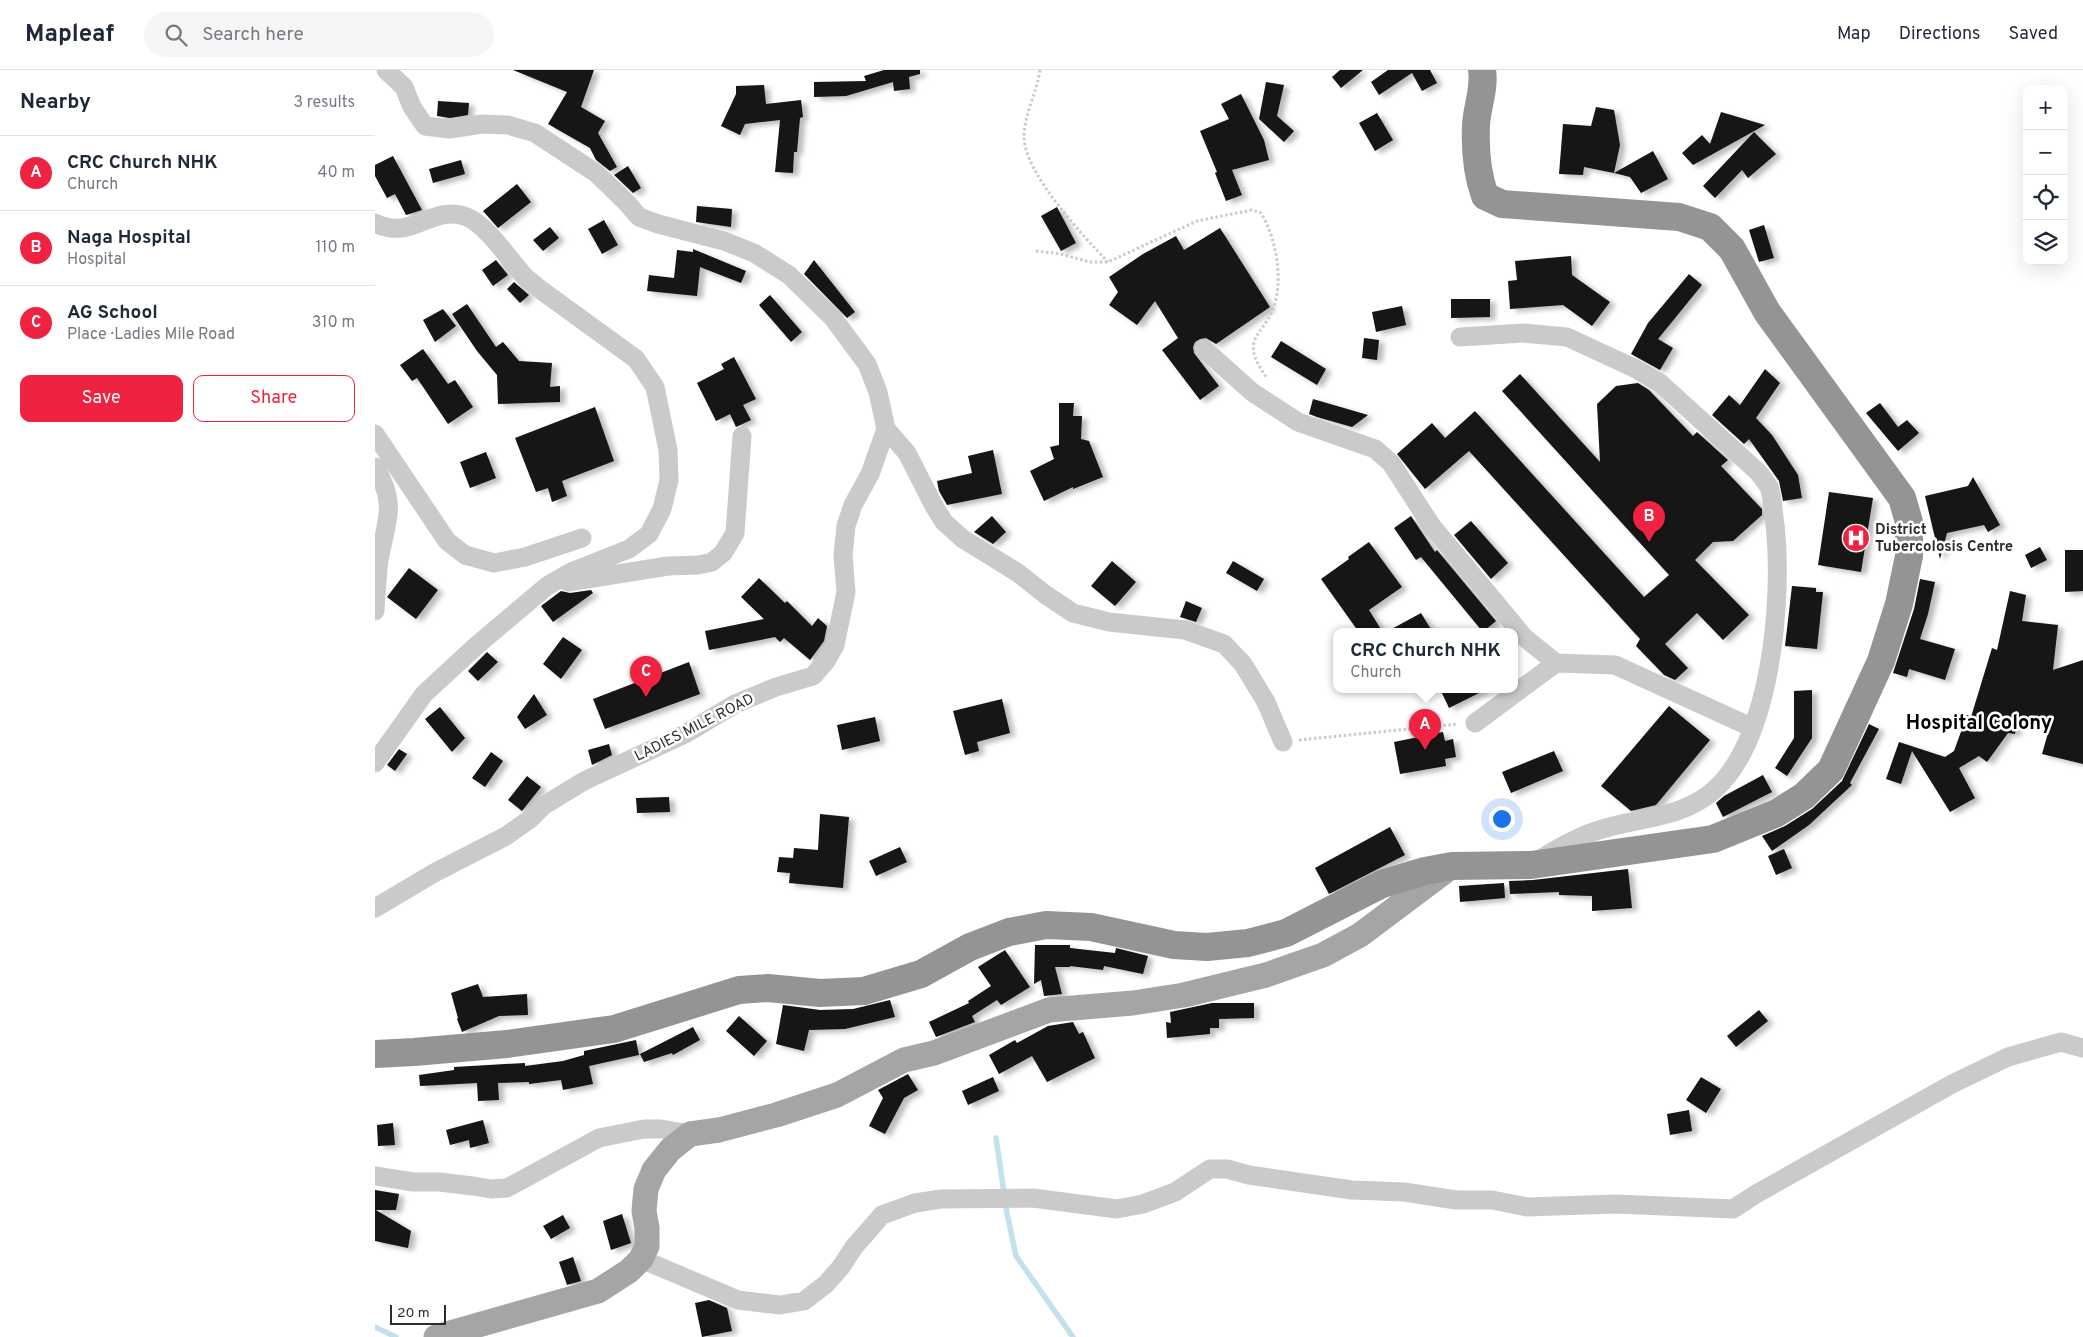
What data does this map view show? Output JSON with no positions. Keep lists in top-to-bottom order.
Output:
{
  "streets": {
    "street": ["LADIES MILE ROAD"]
  },
  "districts": ["Hospital Colony"],
  "places": {
    "hospital": ["District Tubercolosis Centre"]
  },
  "scale_bar": "20 m",
  "page": {
    "header": "Mapleaf",
    "search": "Search here",
    "nav": ["Map", "Directions", "Saved"],
    "heading": ["Nearby", "3 results"],
    "map_buttons": ["+", "−"],
    "list": [
      {
        "mark": "A",
        "name": "CRC Church NHK",
        "note": "Church",
        "value": "40 m"
      },
      {
        "mark": "B",
        "name": "Naga Hospital",
        "note": "Hospital",
        "value": "110 m"
      },
      {
        "mark": "C",
        "name": "AG School",
        "note": "Place · Ladies Mile Road",
        "value": "310 m"
      }
    ],
    "buttons": ["Save", "Share"],
    "pins": ["B", "C", "A"],
    "popup": ["CRC Church NHK", "Church"],
    "scale": "20 m"
  }
}
